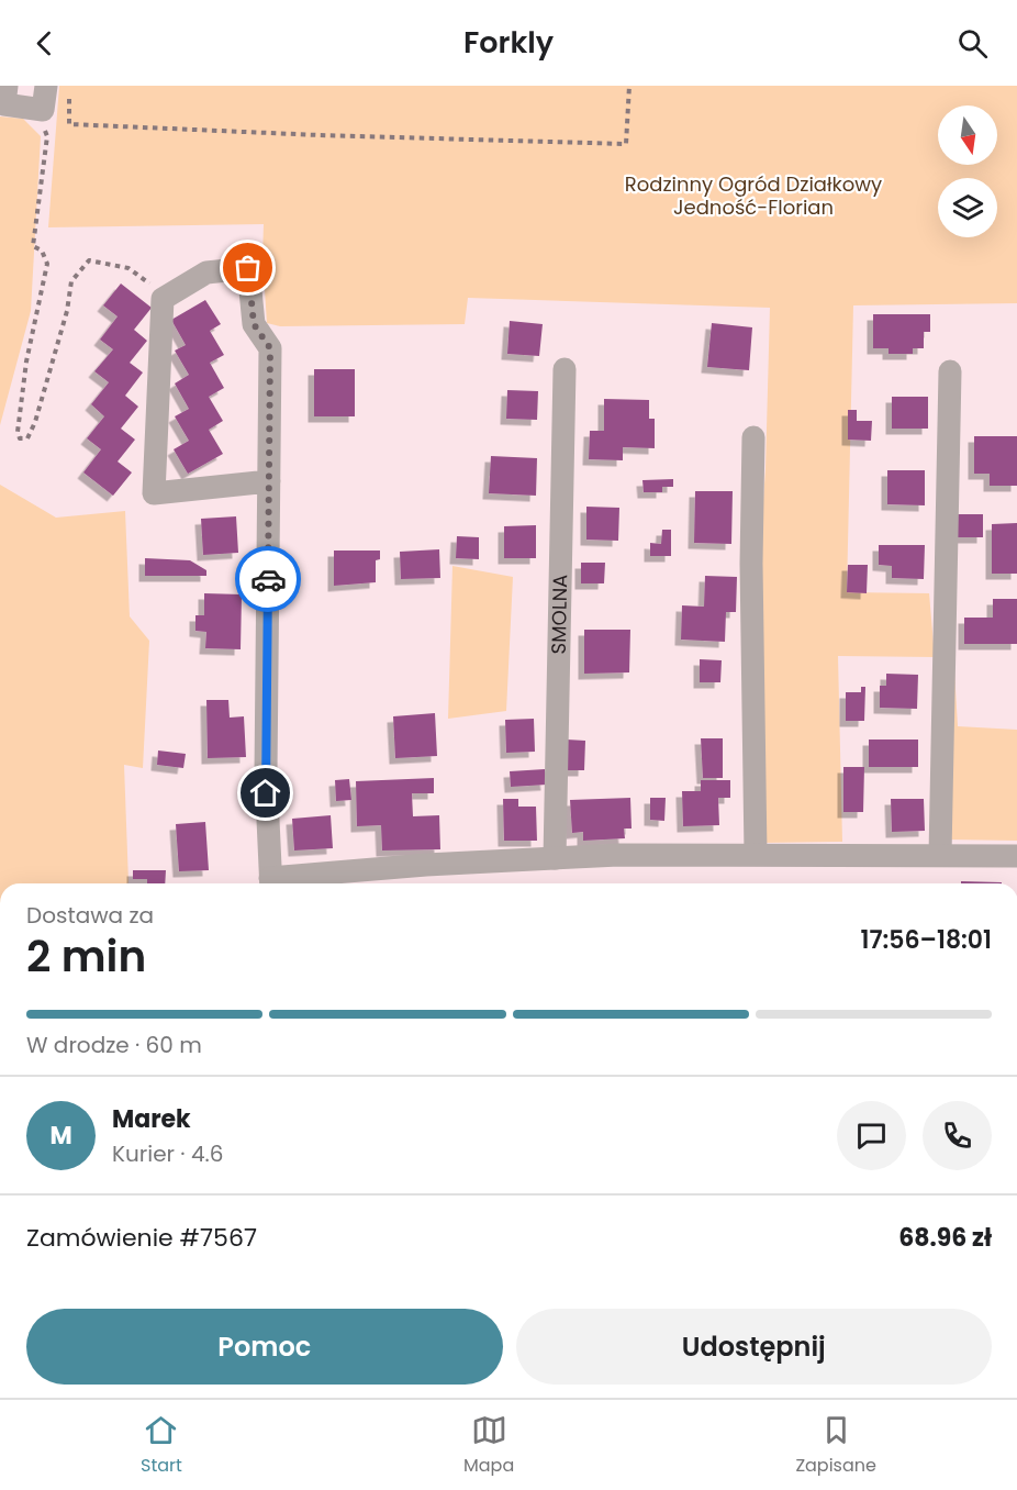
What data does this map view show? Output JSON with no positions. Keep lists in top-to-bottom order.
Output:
{
  "streets": {
    "street": ["SMOLNA"]
  },
  "parks": ["Rodzinny Ogród Działkowy Jedność-Florian"],
  "north": "bottom",
  "page": {
    "header": "Forkly",
    "heading": ["2 min", "Dostawa za", "17:56–18:01"],
    "panel": [
      "Marek",
      "Kurier · 4.6",
      "Zamówienie #7567",
      "68.96 zł"
    ],
    "bar": "W drodze · 60 m",
    "round": "M",
    "buttons": ["Pomoc", "Udostępnij"],
    "tabs": ["Start", "Mapa", "Zapisane"]
  }
}
